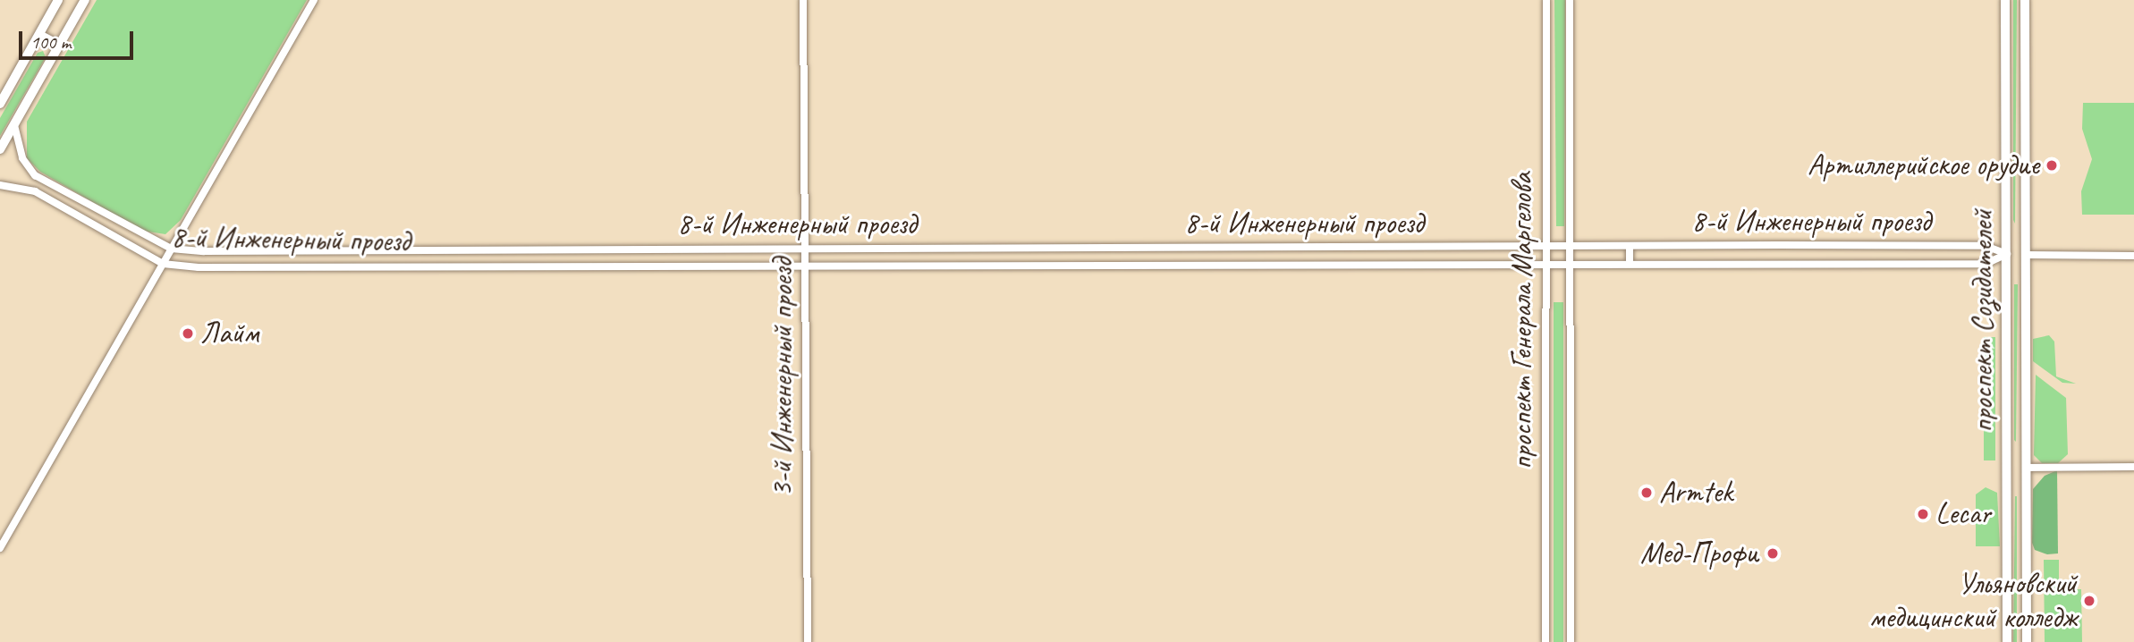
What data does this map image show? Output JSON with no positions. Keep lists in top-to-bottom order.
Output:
{
  "streets": {
    "main road": ["проспект Созидателей"],
    "street": ["8-й Инженерный проезд", "проспект Генерала Маргелова", "3-й Инженерный проезд"]
  },
  "crossings": [
    ["8-й Инженерный проезд", "проспект Генерала Маргелова"],
    ["8-й Инженерный проезд", "проспект Созидателей"],
    ["8-й Инженерный проезд", "3-й Инженерный проезд"]
  ],
  "places": [
    "Артиллерийское орудие",
    "Лайм",
    "Armtek",
    "Lecar",
    "Мед-Профи",
    "Ульяновский медицинский колледж"
  ],
  "scale_bar": "100 m"
}
